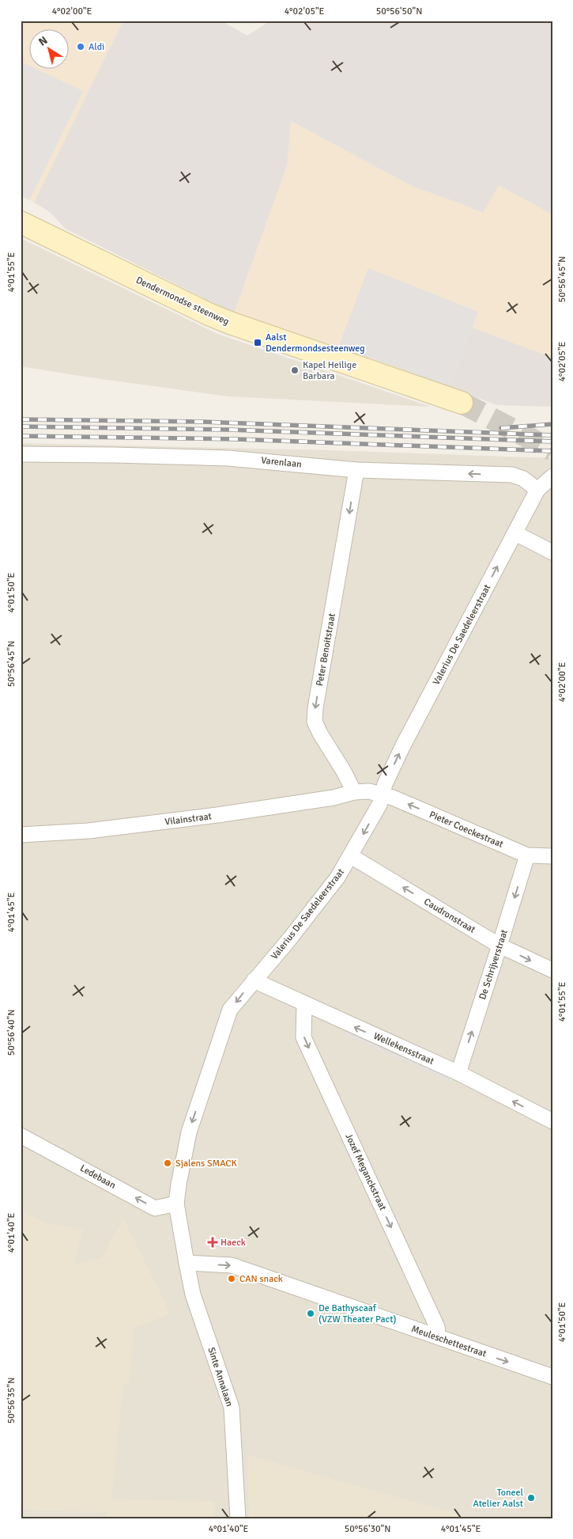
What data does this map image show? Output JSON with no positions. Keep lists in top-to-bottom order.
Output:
{
  "streets": {
    "street": [
      "Dendermondse steenweg",
      "Varenlaan",
      "Valerius De Saedeleerstraat",
      "Peter Benoitstraat",
      "Vilainstraat",
      "Pieter Coeckestraat",
      "Caudronstraat",
      "De Schrijverstraat",
      "Wellekensstraat",
      "Jozef Meganckstraat",
      "Ledebaan",
      "Meuleschettestraat",
      "Sinte Annalaan"
    ]
  },
  "crossings": [
    ["Varenlaan", "Valerius De Saedeleerstraat"],
    ["Varenlaan", "Peter Benoitstraat"],
    ["Valerius De Saedeleerstraat", "Pieter Coeckestraat"],
    ["Valerius De Saedeleerstraat", "Caudronstraat"],
    ["Valerius De Saedeleerstraat", "Wellekensstraat"],
    ["Valerius De Saedeleerstraat", "Ledebaan"],
    ["Valerius De Saedeleerstraat", "Meuleschettestraat"],
    ["Valerius De Saedeleerstraat", "Sinte Annalaan"],
    ["Peter Benoitstraat", "Vilainstraat"],
    ["Pieter Coeckestraat", "De Schrijverstraat"],
    ["Caudronstraat", "De Schrijverstraat"],
    ["De Schrijverstraat", "Wellekensstraat"],
    ["Wellekensstraat", "Jozef Meganckstraat"],
    ["Jozef Meganckstraat", "Meuleschettestraat"],
    ["Meuleschettestraat", "Sinte Annalaan"]
  ],
  "one_way": [
    "Peter Benoitstraat",
    "Pieter Coeckestraat",
    "Wellekensstraat",
    "Jozef Meganckstraat",
    "Ledebaan",
    "Meuleschettestraat"
  ],
  "places": {
    "other": [
      "Aldi",
      "Kapel Heilige Barbara",
      "Sjalens SMACK",
      "CAN snack",
      "De Bathyscaaf (VZW Theater Pact)",
      "Toneel Atelier Aalst"
    ],
    "transit": ["Aalst Dendermondsesteenweg"],
    "health": ["Haeck"]
  },
  "north": "top left",
  "coordinates": [
    "4°02'00\"E",
    "4°02'05\"E",
    "50°56'50\"N",
    "4°01'55\"E",
    "50°56'45\"N",
    "4°01'50\"E",
    "4°01'45\"E",
    "50°56'40\"N",
    "4°01'40\"E",
    "50°56'35\"N",
    "50°56'30\"N"
  ]
}
